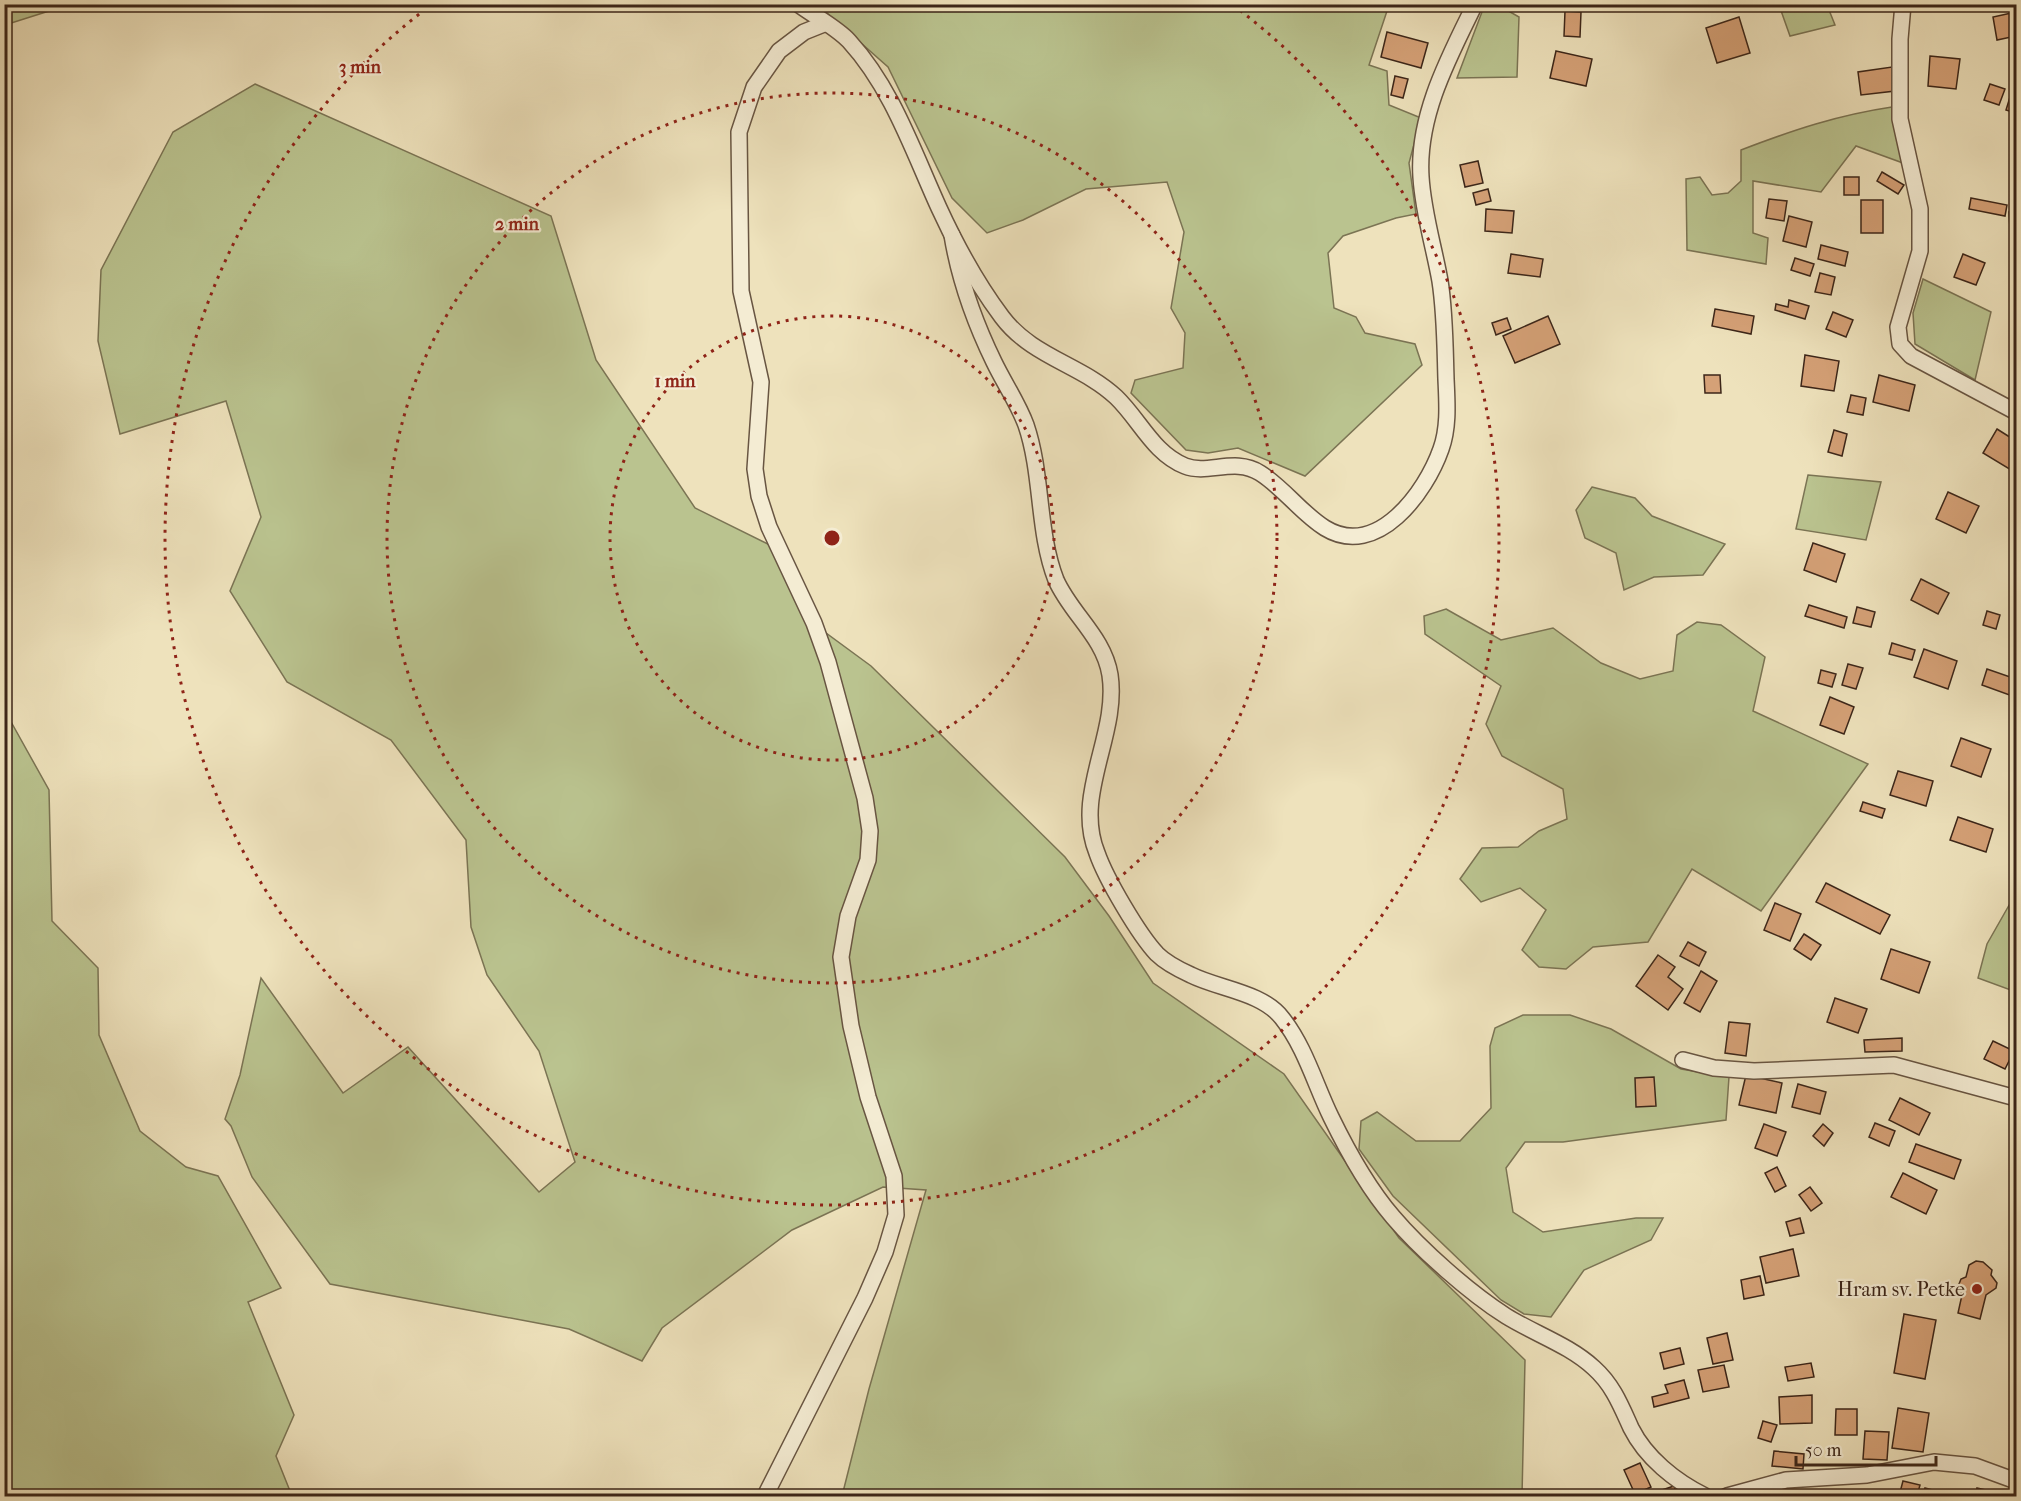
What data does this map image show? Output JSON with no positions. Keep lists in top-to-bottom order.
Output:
{
  "places": ["Hram sv. Petke"],
  "scale_bar": "50 m",
  "rings": ["3 min", "2 min", "1 min"]
}
